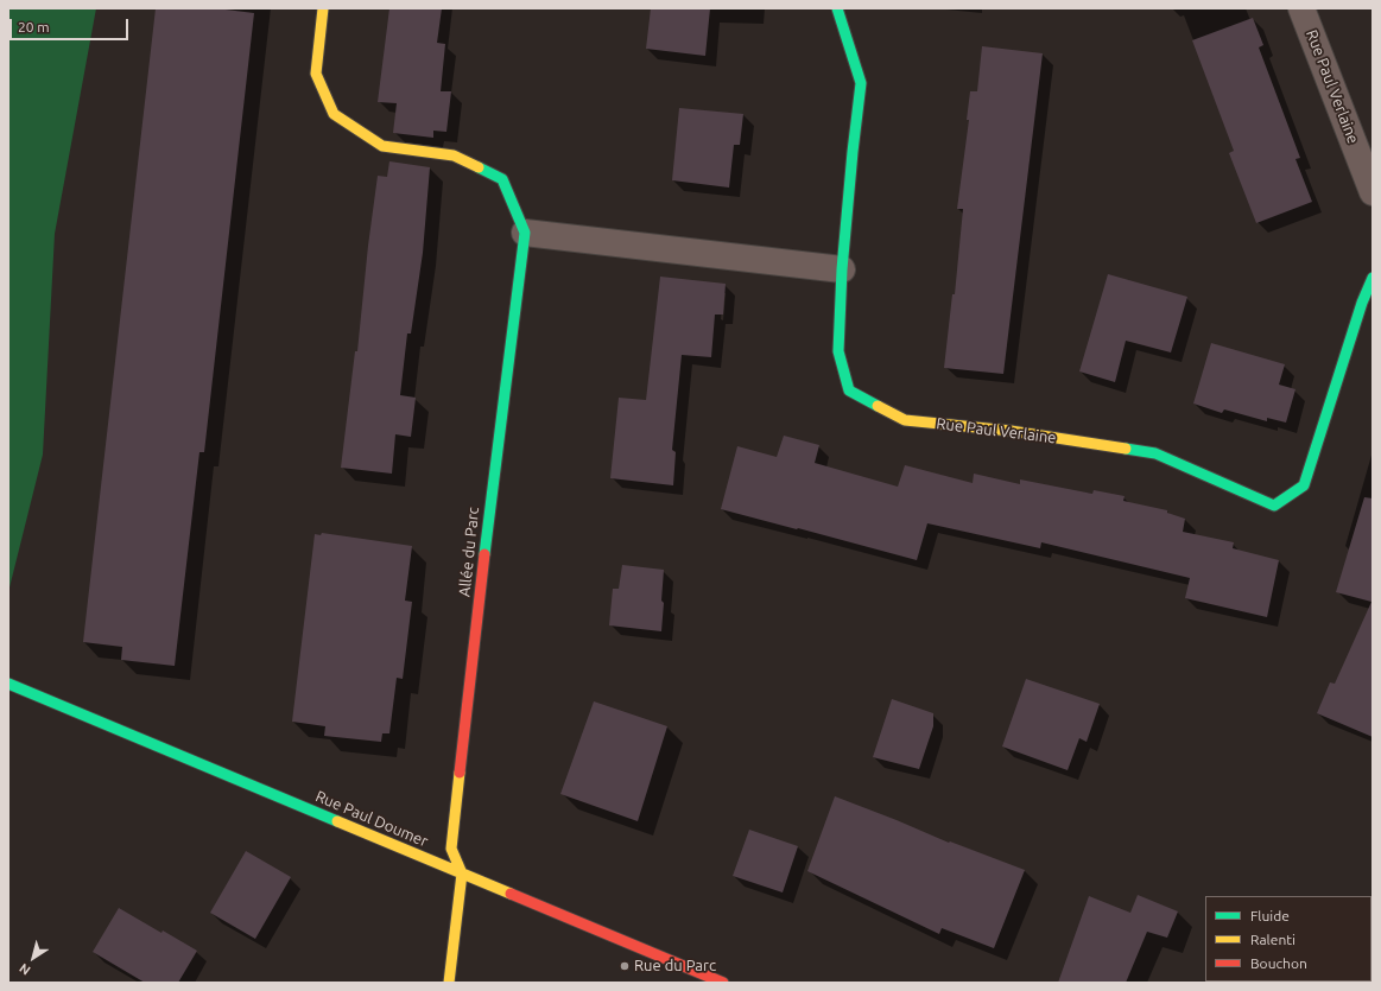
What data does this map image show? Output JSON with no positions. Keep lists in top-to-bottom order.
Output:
{
  "streets": {
    "street": ["Rue Paul Verlaine", "Allée du Parc", "Rue Paul Doumer"]
  },
  "crossings": [
    ["Allée du Parc", "Rue Paul Doumer"]
  ],
  "places": ["Rue du Parc"],
  "legend": ["Fluide", "Ralenti", "Bouchon"],
  "scale_bar": "20 m",
  "north": "bottom left"
}
